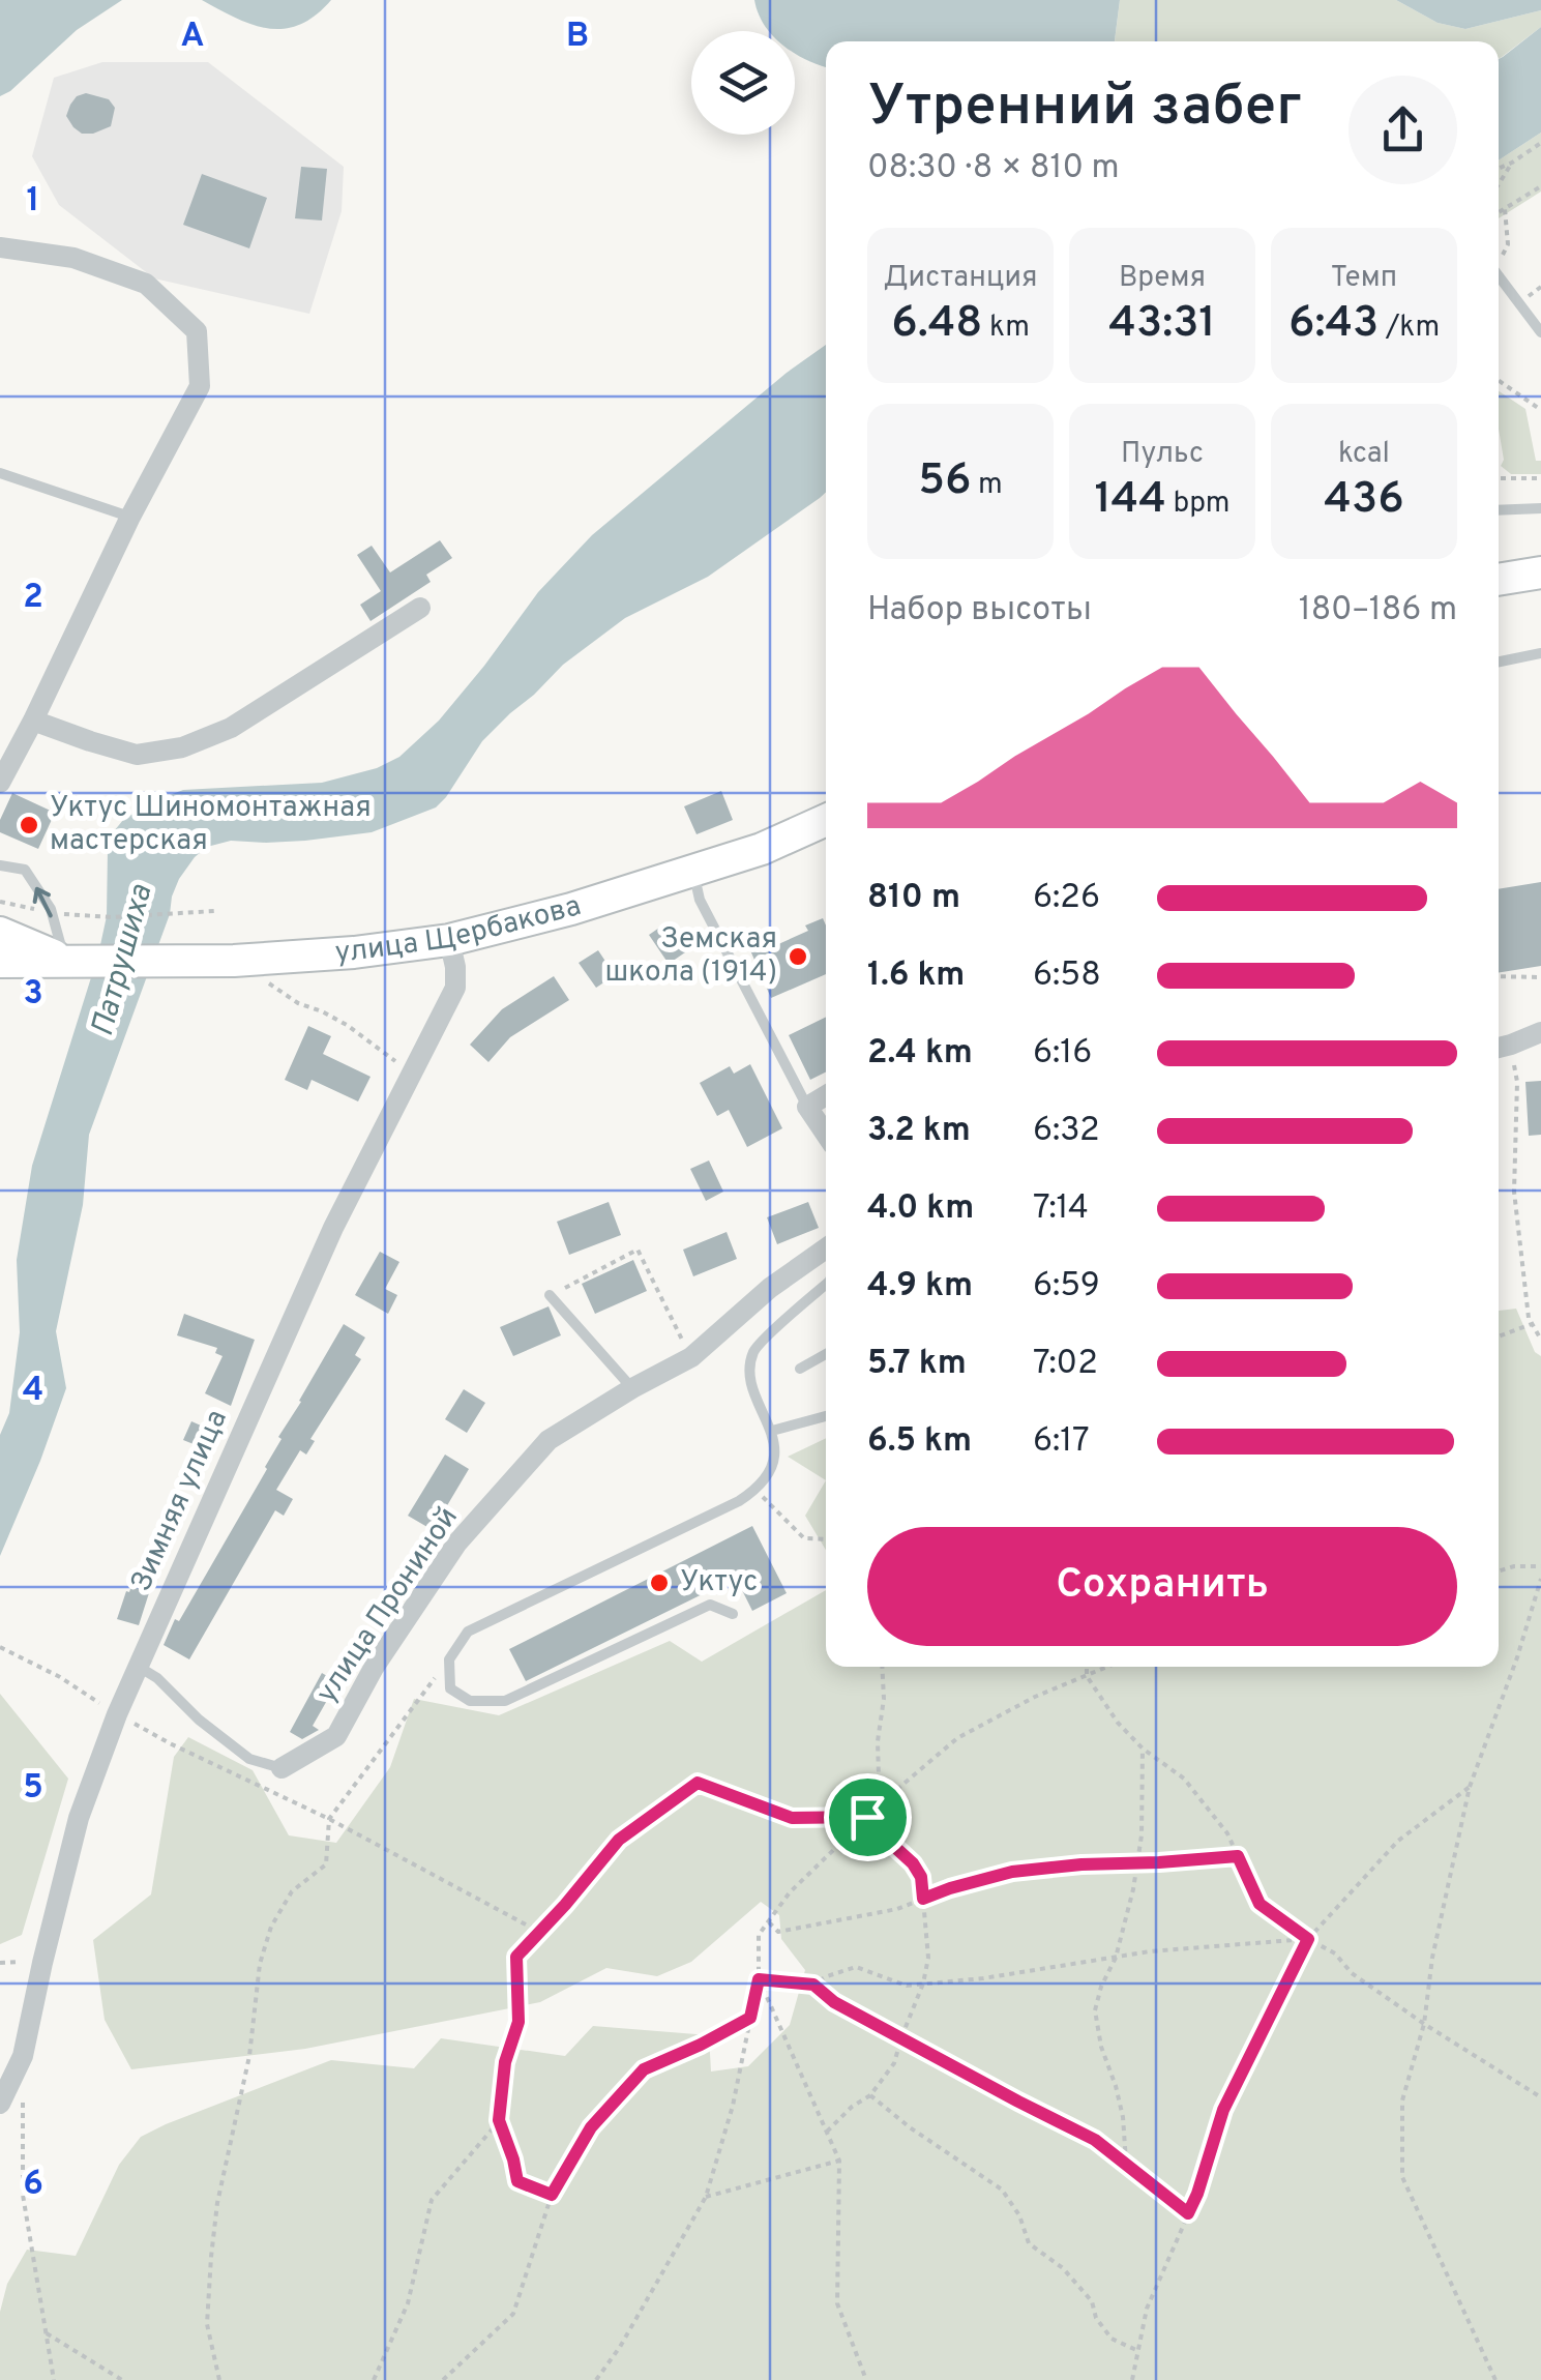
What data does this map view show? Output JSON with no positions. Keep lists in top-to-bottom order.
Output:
{
  "streets": {
    "main road": ["улица Щербакова"],
    "street": ["Зимняя улица", "улица Прониной"]
  },
  "crossings": [
    ["улица Щербакова", "Зимняя улица"]
  ],
  "water": ["Патрушиха"],
  "places": ["Уктус Шиномонтажная мастерская", "Земская школа (1914)", "Уктус"],
  "page": {
    "heading": ["Утренний забег", "08:30 · 8 × 810 m"],
    "stats": [
      ["Дистанция", "6.48 km"],
      ["Время", "43:31"],
      ["Темп", "6:43 /km"],
      ["56 m"],
      ["Пульс", "144 bpm"],
      ["kcal", "436"]
    ],
    "chart": ["Набор высоты", "180–186 m"],
    "list": [
      {
        "name": "810 m",
        "note": "6:26"
      },
      {
        "name": "1.6 km",
        "note": "6:58"
      },
      {
        "name": "2.4 km",
        "note": "6:16"
      },
      {
        "name": "3.2 km",
        "note": "6:32"
      },
      {
        "name": "4.0 km",
        "note": "7:14"
      },
      {
        "name": "4.9 km",
        "note": "6:59"
      },
      {
        "name": "5.7 km",
        "note": "7:02"
      },
      {
        "name": "6.5 km",
        "note": "6:17"
      }
    ],
    "buttons": "Сохранить"
  },
  "grid": {
    "columns": ["A", "B"],
    "rows": [
      "1",
      "2",
      "3",
      "4",
      "5",
      "6"
    ]
  }
}
